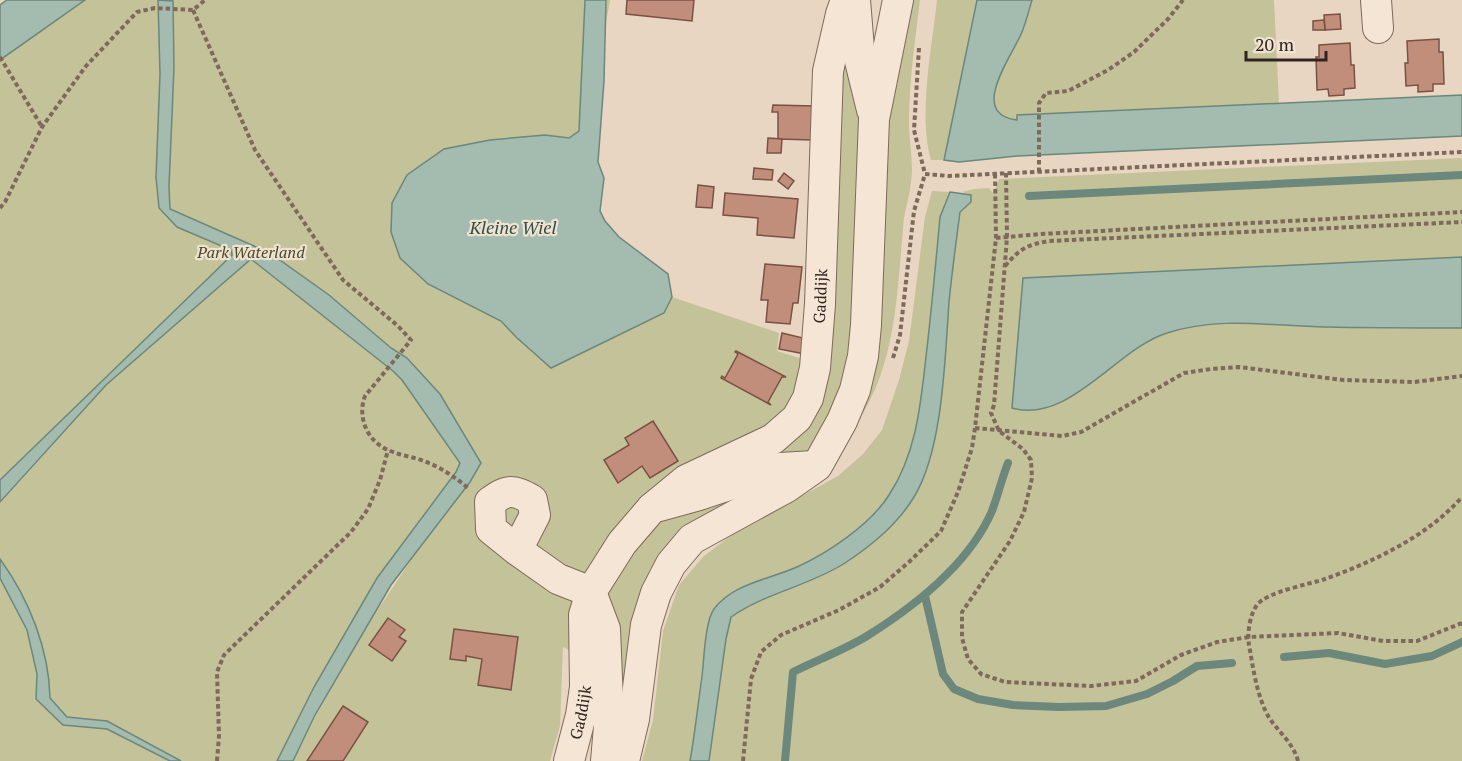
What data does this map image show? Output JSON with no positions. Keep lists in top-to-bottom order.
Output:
{
  "streets": {
    "street": ["Gaddijk"]
  },
  "water": ["Kleine Wiel"],
  "parks": ["Park Waterland"],
  "scale_bar": "20 m"
}
